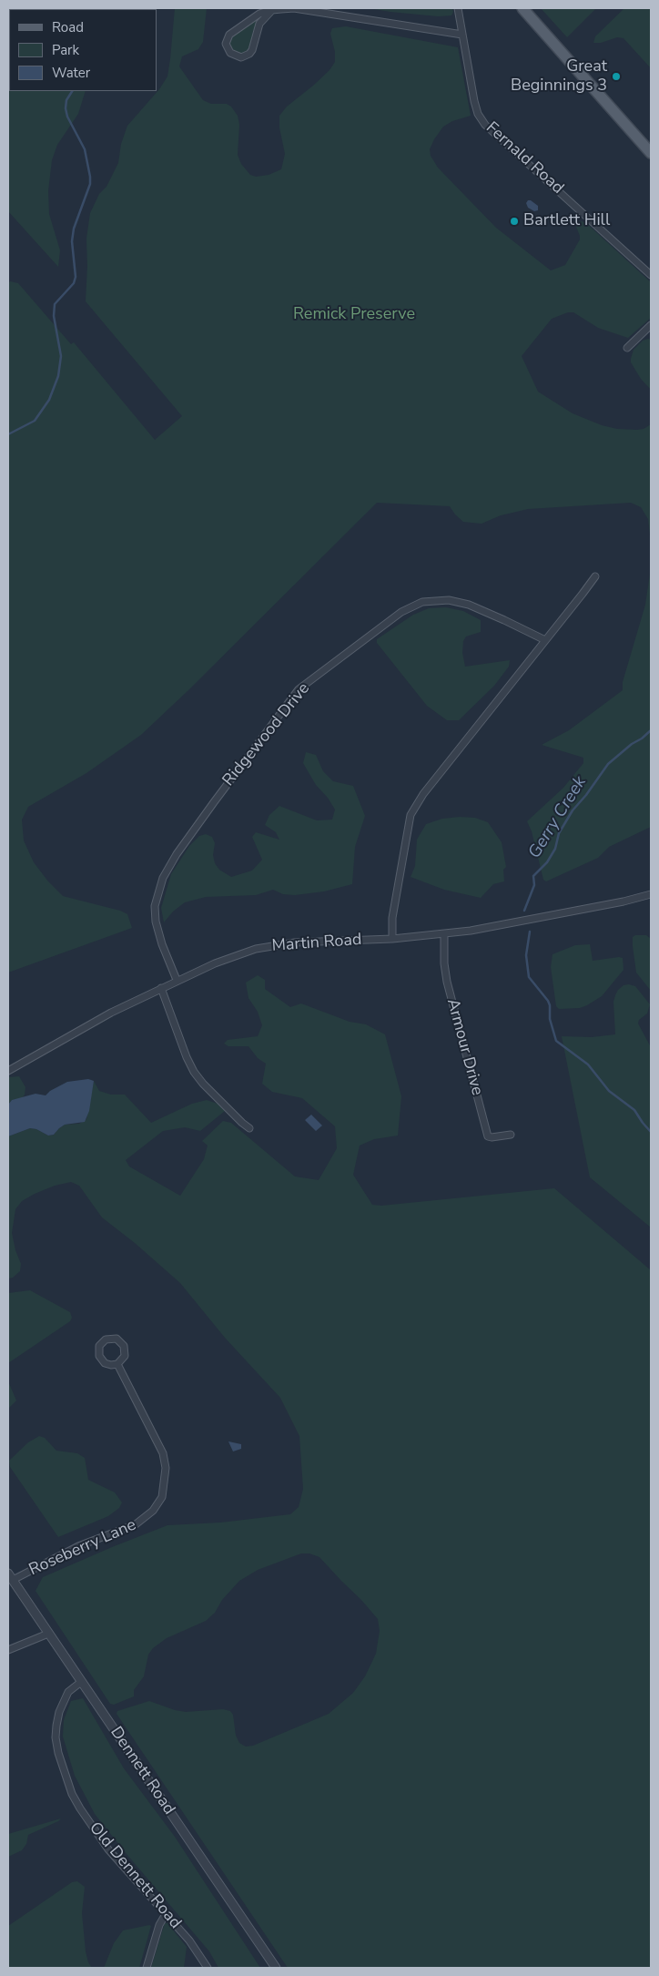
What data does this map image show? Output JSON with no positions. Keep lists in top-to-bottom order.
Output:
{
  "streets": {
    "street": [
      "Fernald Road",
      "Ridgewood Drive",
      "Martin Road",
      "Armour Drive",
      "Roseberry Lane",
      "Dennett Road",
      "Old Dennett Road"
    ]
  },
  "crossings": [
    ["Ridgewood Drive", "Martin Road"],
    ["Martin Road", "Armour Drive"],
    ["Roseberry Lane", "Dennett Road"],
    ["Dennett Road", "Old Dennett Road"]
  ],
  "water": ["Gerry Creek"],
  "parks": ["Remick Preserve"],
  "places": ["Great Beginnings 3", "Bartlett Hill"],
  "legend": ["Road", "Park", "Water"]
}
